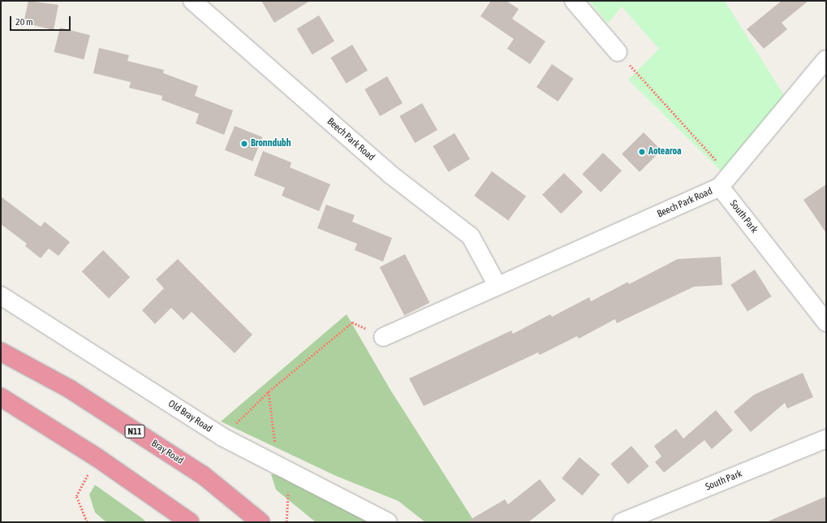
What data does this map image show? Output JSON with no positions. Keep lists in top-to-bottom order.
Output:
{
  "streets": {
    "highway": ["N11", "Bray Road"],
    "street": ["Beech Park Road", "South Park", "Old Bray Road"]
  },
  "crossings": [
    ["Beech Park Road", "South Park"]
  ],
  "places": ["Bronndubh", "Aotearoa"],
  "scale_bar": "20 m"
}
